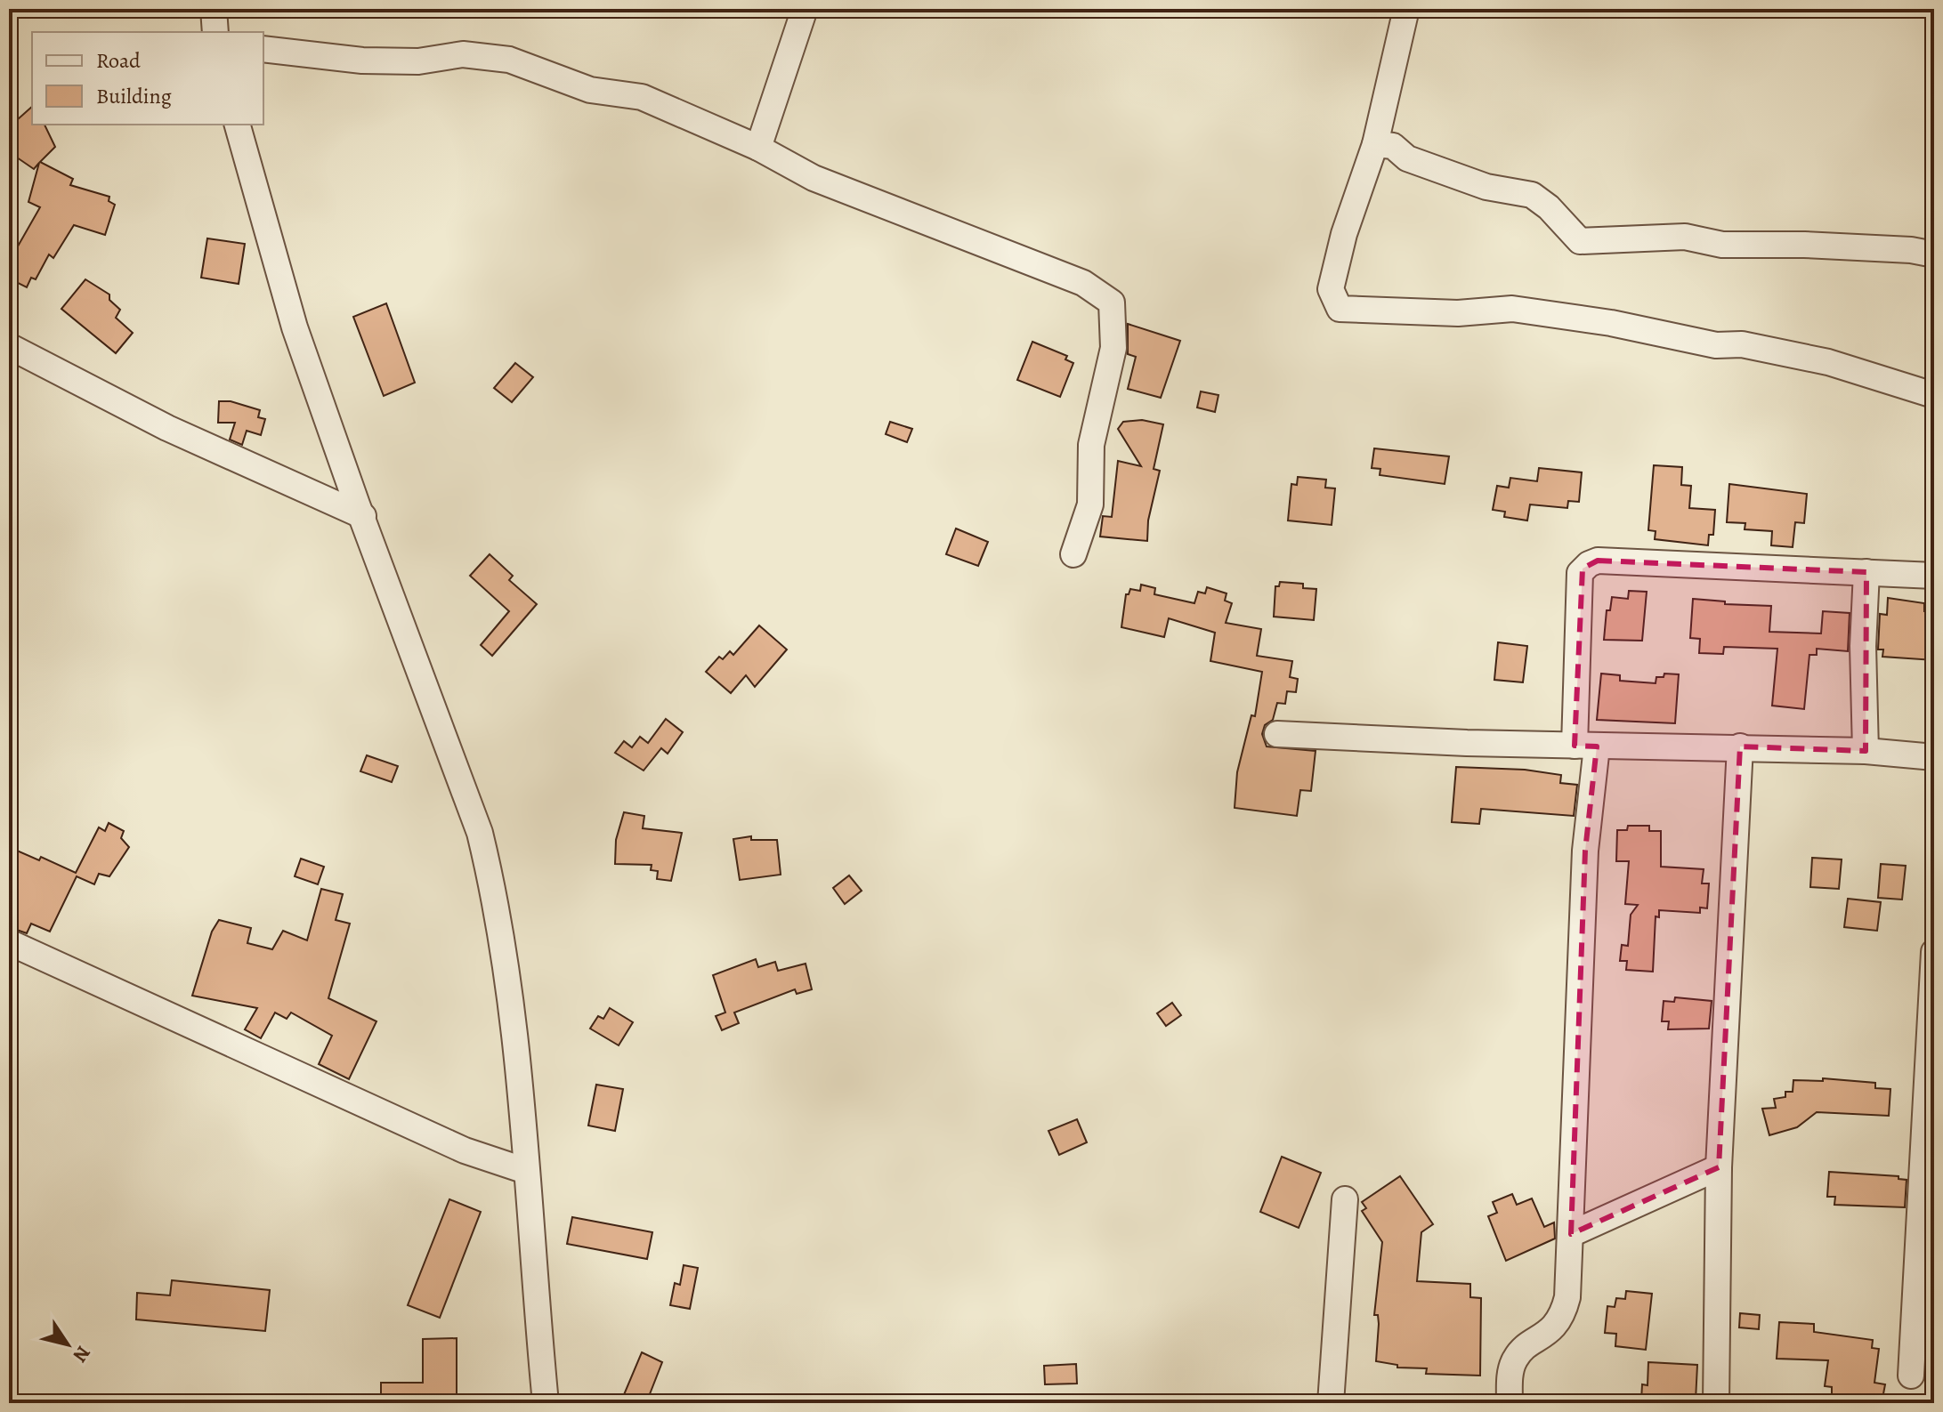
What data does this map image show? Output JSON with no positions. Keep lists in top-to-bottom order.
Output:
{
  "legend": ["Road", "Building"],
  "north": "bottom right"
}
